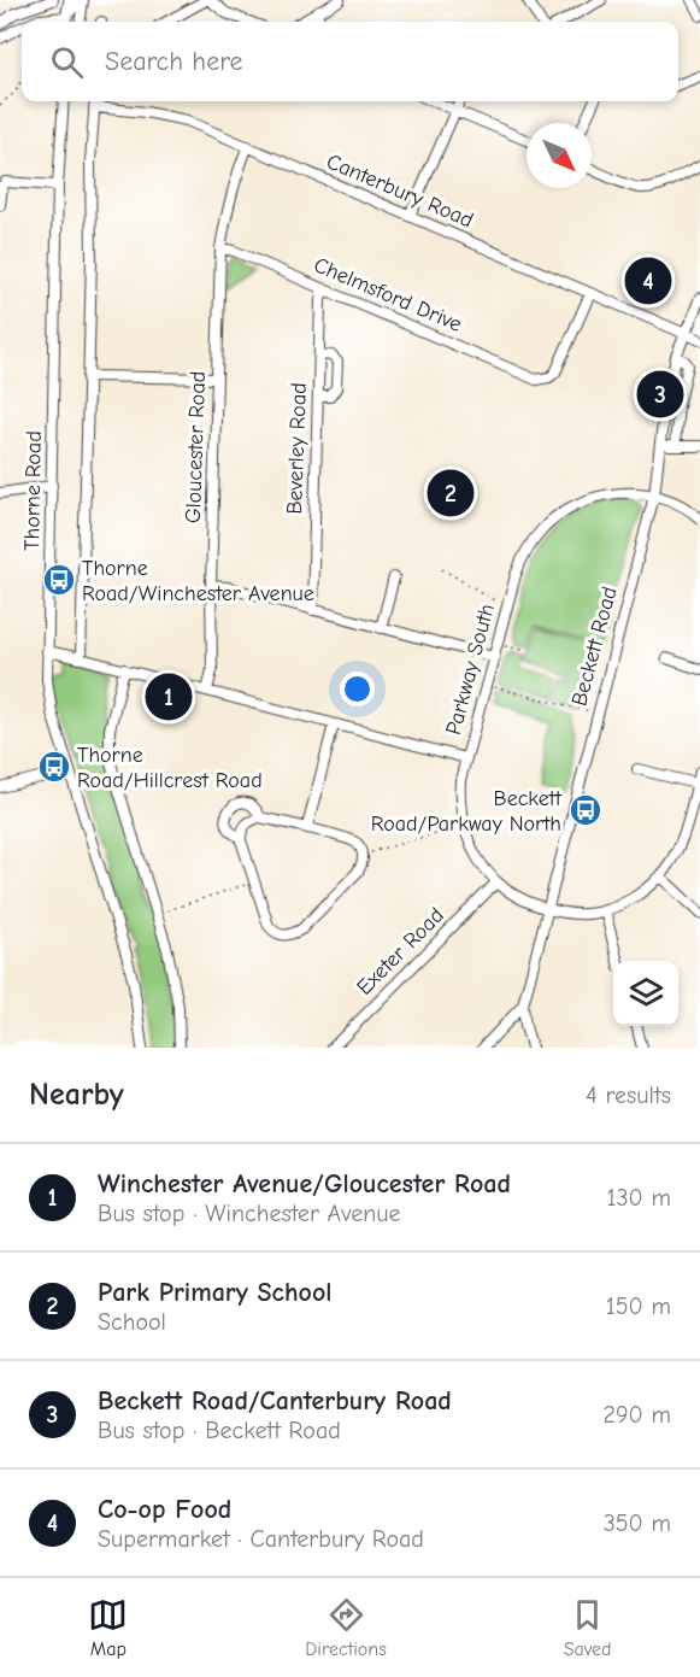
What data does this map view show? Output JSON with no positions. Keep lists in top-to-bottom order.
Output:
{
  "streets": {
    "street": [
      "Canterbury Road",
      "Chelmsford Drive",
      "Gloucester Road",
      "Beverley Road",
      "Thorne Road",
      "Beckett Road",
      "Parkway South",
      "Exeter Road"
    ]
  },
  "crossings": [
    ["Canterbury Road", "Chelmsford Drive"],
    ["Canterbury Road", "Beckett Road"],
    ["Chelmsford Drive", "Gloucester Road"],
    ["Chelmsford Drive", "Beverley Road"],
    ["Beckett Road", "Parkway South"],
    ["Parkway South", "Exeter Road"]
  ],
  "places": {
    "bus stop": ["Thorne Road/Winchester Avenue", "Thorne Road/Hillcrest Road", "Beckett Road/Parkway North"]
  },
  "north": "bottom right",
  "page": {
    "search": "Search here",
    "pins": [
      "4",
      "3",
      "2",
      "1"
    ],
    "heading": ["Nearby", "4 results"],
    "list": [
      {
        "mark": "1",
        "name": "Winchester Avenue/Gloucester Road",
        "note": "Bus stop · Winchester Avenue",
        "value": "130 m"
      },
      {
        "mark": "2",
        "name": "Park Primary School",
        "note": "School",
        "value": "150 m"
      },
      {
        "mark": "3",
        "name": "Beckett Road/Canterbury Road",
        "note": "Bus stop · Beckett Road",
        "value": "290 m"
      },
      {
        "mark": "4",
        "name": "Co-op Food",
        "note": "Supermarket · Canterbury Road",
        "value": "350 m"
      }
    ],
    "nav": ["Map", "Directions", "Saved"]
  }
}
